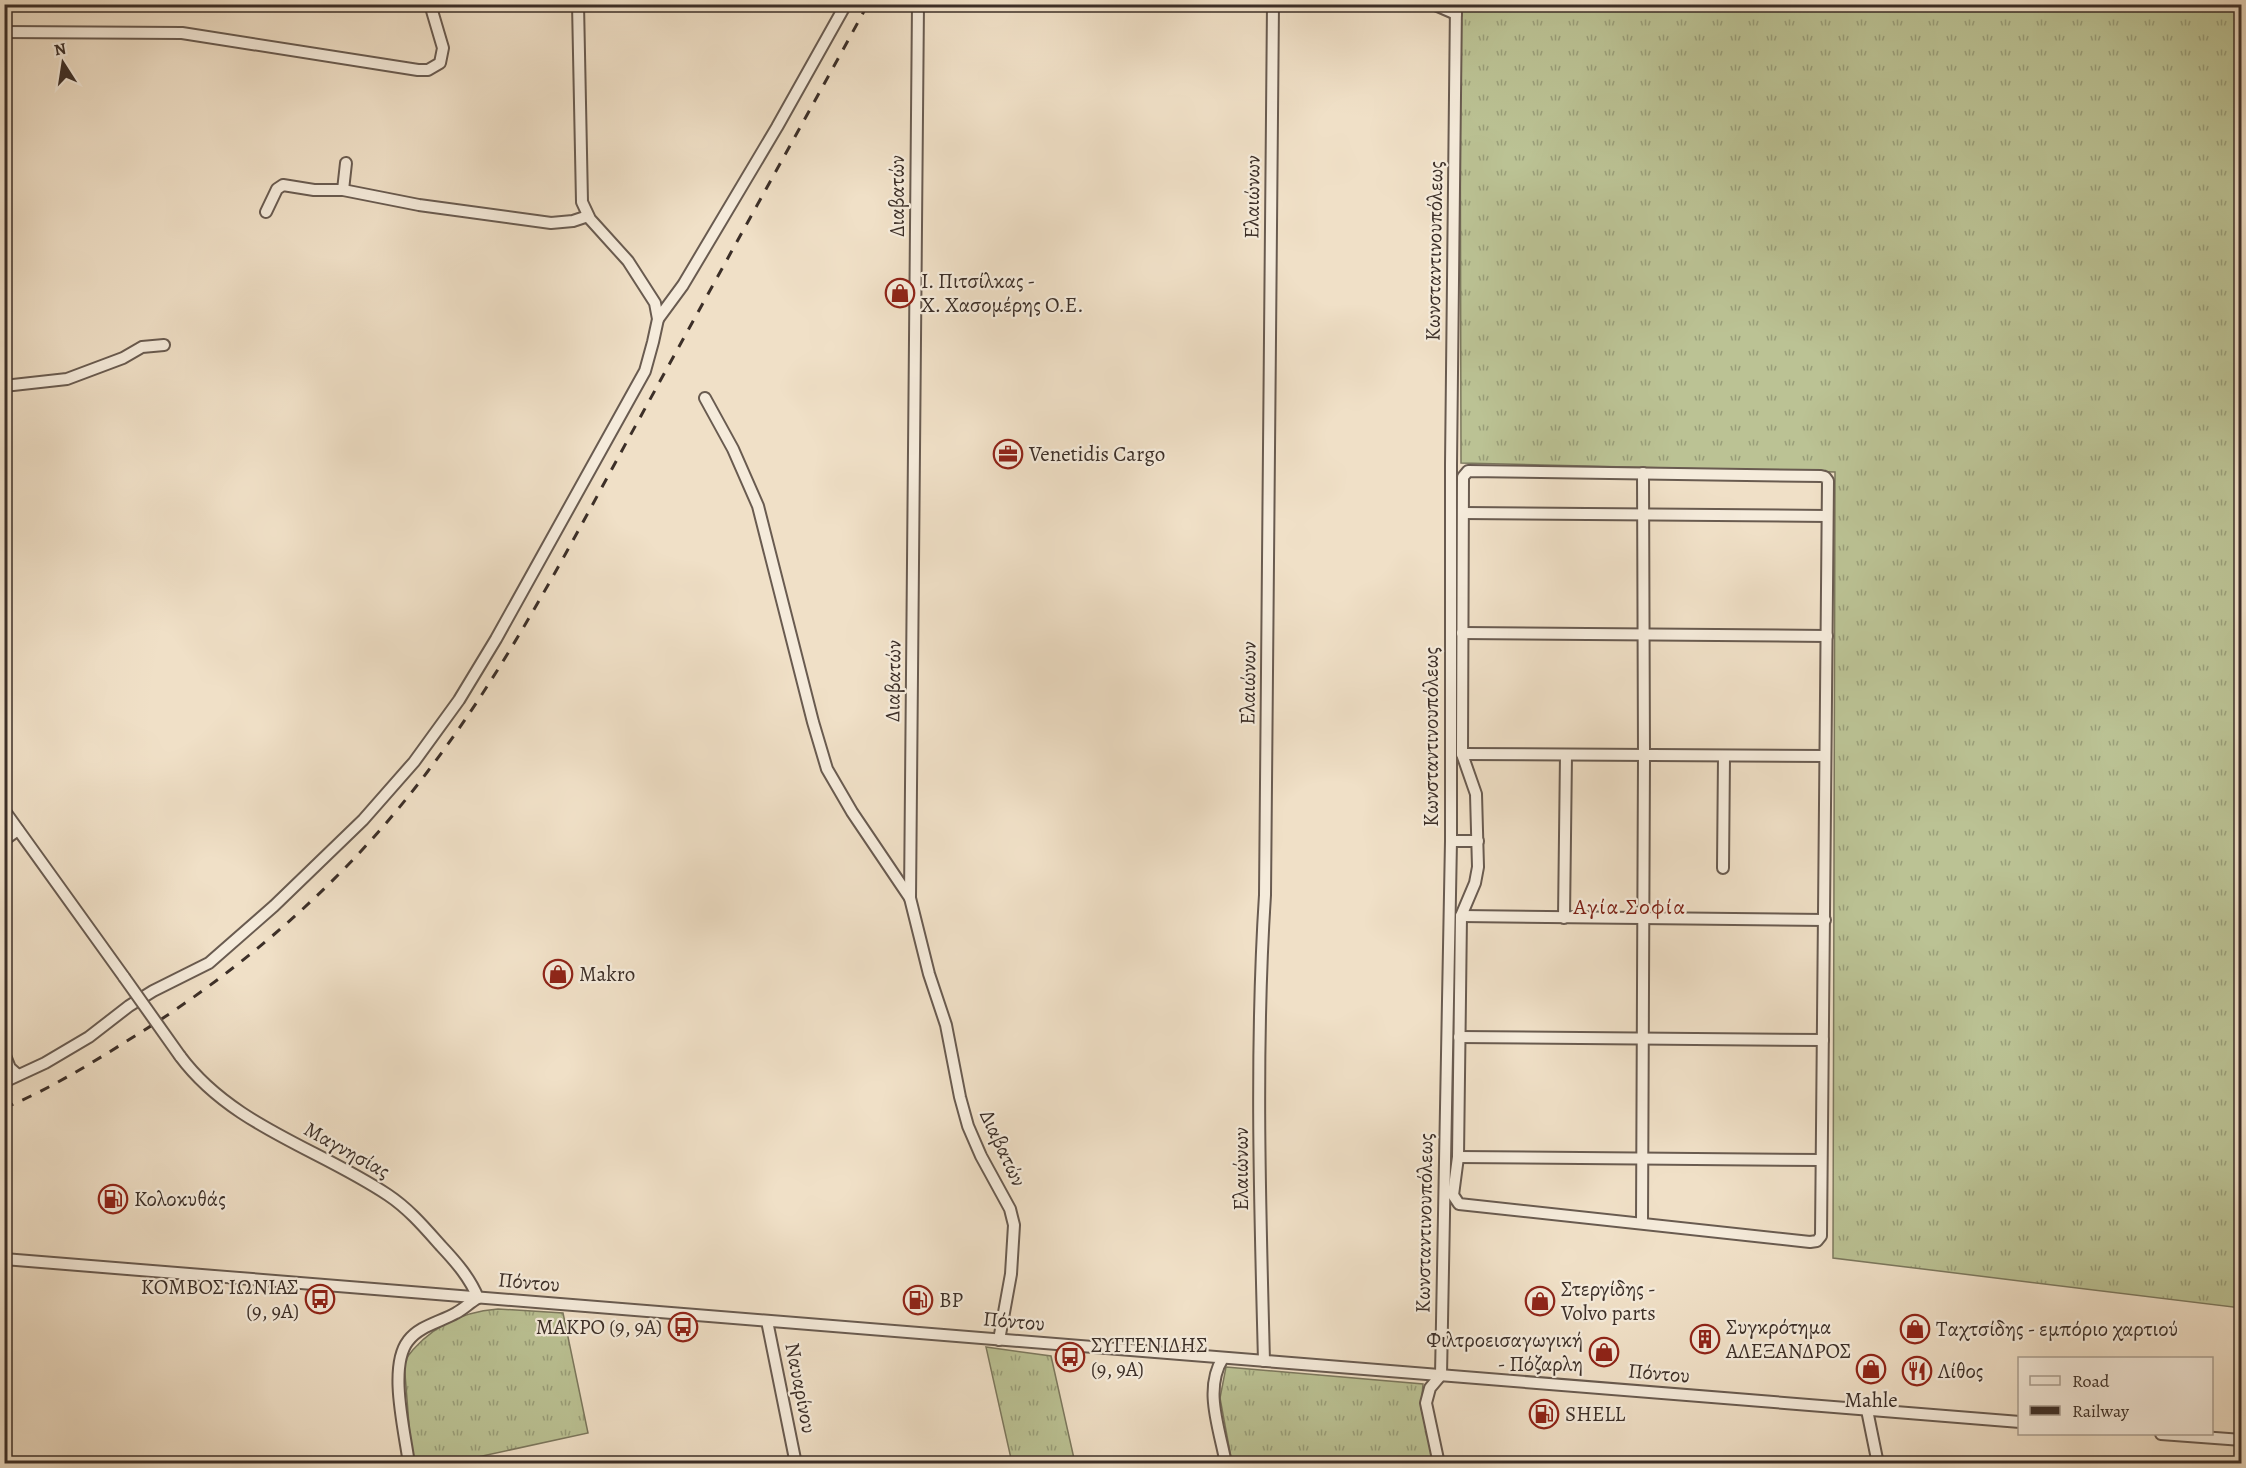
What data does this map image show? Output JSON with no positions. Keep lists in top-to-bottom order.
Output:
{
  "streets": {
    "street": [
      "Διαβατών",
      "Ελαιώνων",
      "Κωνσταντινουπόλεως",
      "Μαγνησίας",
      "Πόντου",
      "Ναυαρίνου"
    ]
  },
  "crossings": [
    ["Διαβατών", "Πόντου"],
    ["Ελαιώνων", "Πόντου"],
    ["Κωνσταντινουπόλεως", "Πόντου"],
    ["Μαγνησίας", "Πόντου"],
    ["Πόντου", "Ναυαρίνου"]
  ],
  "districts": ["Αγία Σοφία"],
  "places": {
    "shop": [
      "Ι. Πιτσίλκας - Χ. Χασομέρης Ο.Ε.",
      "Makro",
      "Στεργίδης - Volvo parts",
      "Ταχτσίδης - εμπόριο χαρτιού",
      "Φιλτροεισαγωγική - Πόζαρλη",
      "Mahle"
    ],
    "office": ["Venetidis Cargo"],
    "fuel station": ["Κολοκυθάς", "BP", "SHELL"],
    "bus stop": ["ΚΟΜΒΟΣ ΙΩΝΙΑΣ (9, 9Α)", "ΜΑΚΡΟ (9, 9Α)", "ΣΥΓΓΕΝΙΔΗΣ (9, 9Α)"],
    "building": ["Συγκρότημα ΑΛΕΞΑΝΔΡΟΣ"],
    "restaurant": ["Λίθος"]
  },
  "legend": ["Road", "Railway"],
  "north": "top"
}
